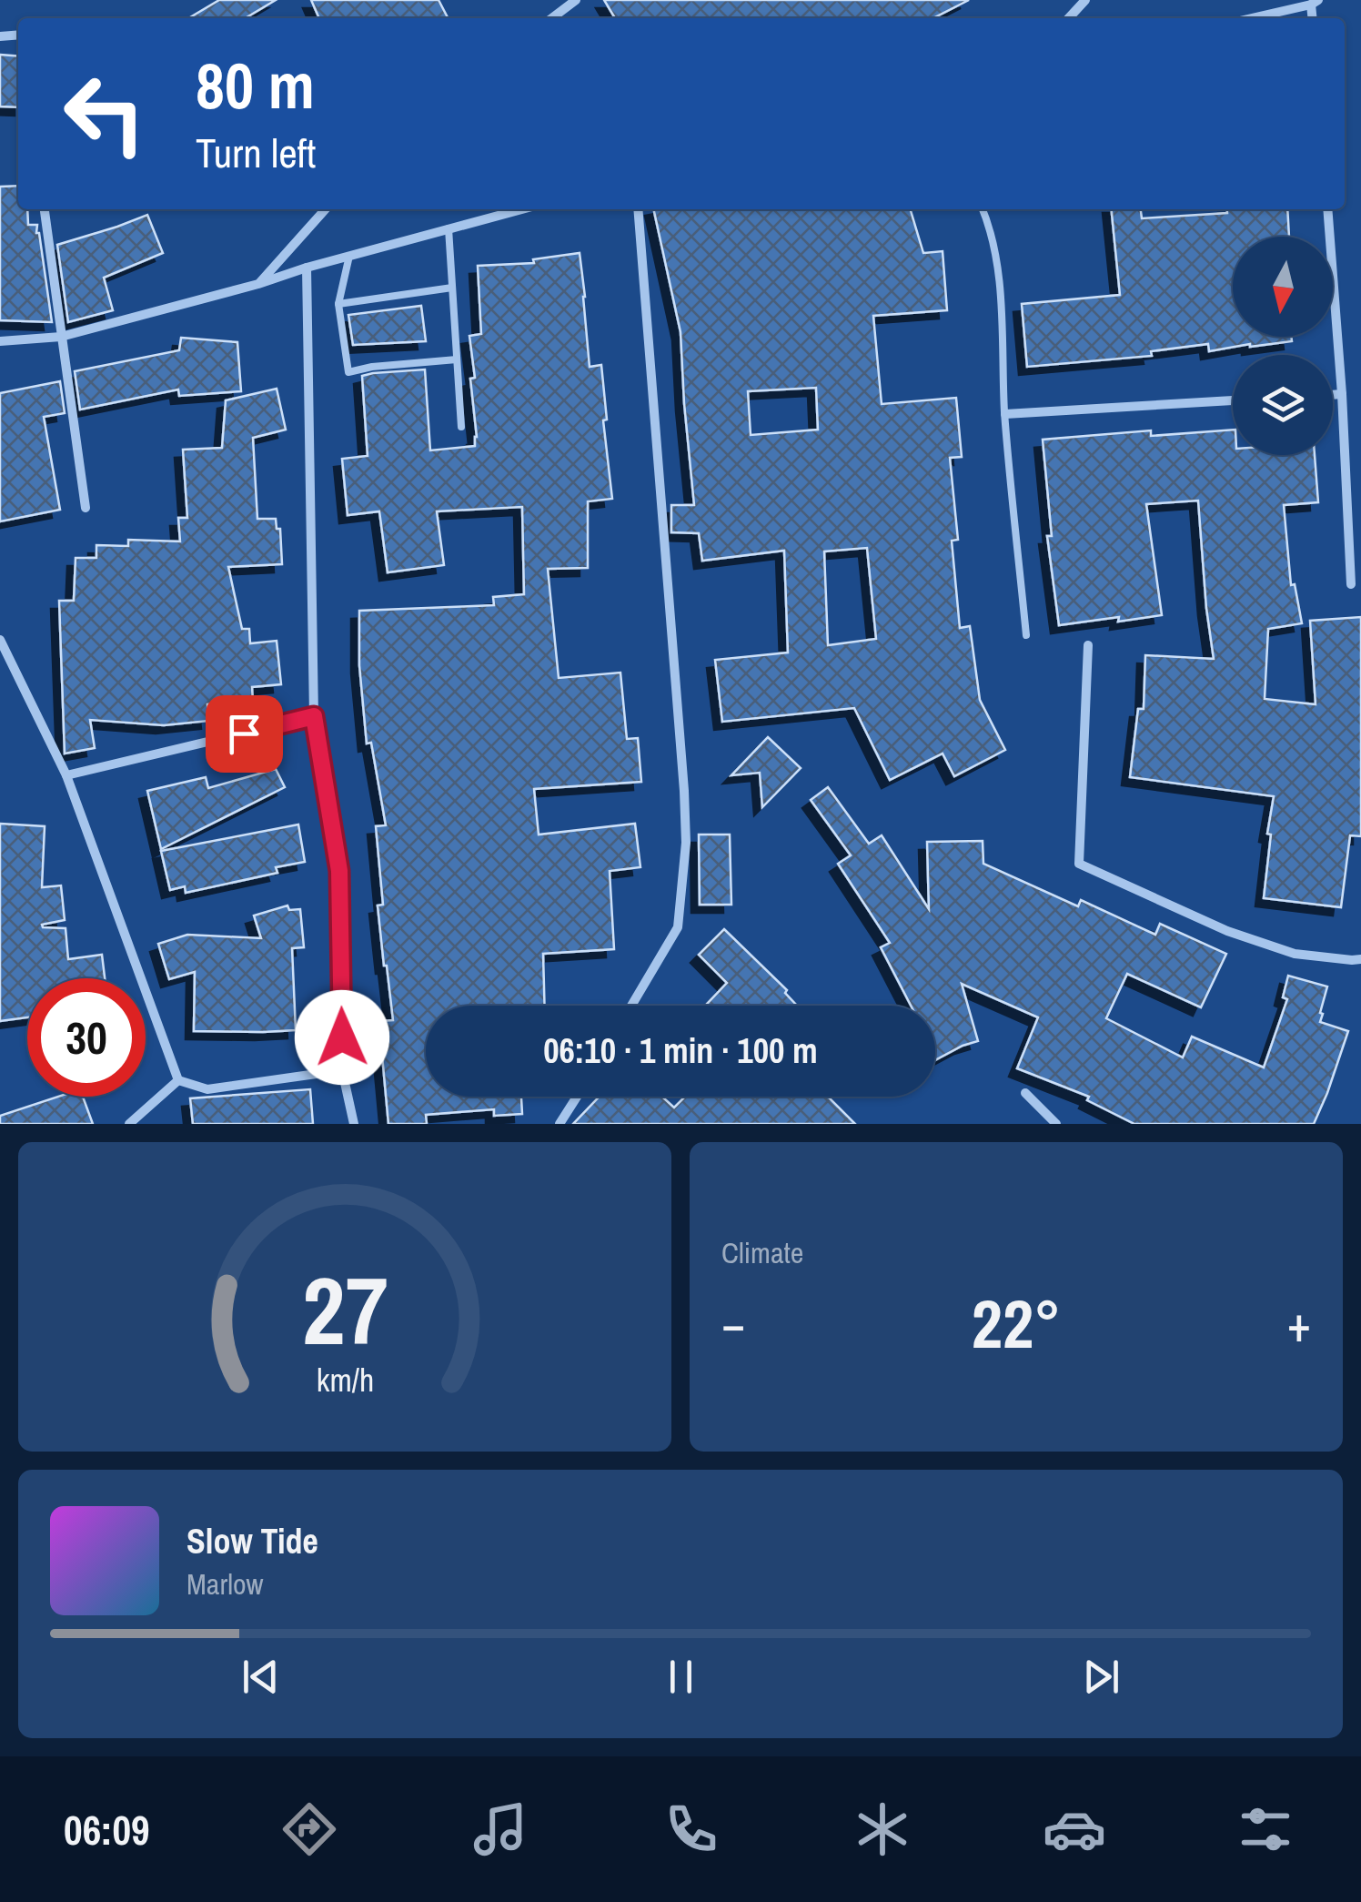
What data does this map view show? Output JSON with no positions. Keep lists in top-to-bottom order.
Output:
{
  "north": "bottom",
  "page": {
    "turn": ["80 m", "Turn left"],
    "limit": "30",
    "trip": "06:10 · 1 min · 100 m",
    "tile": "Climate",
    "heat": ["−", "22°", "+"],
    "song": ["Slow Tide", "Marlow"],
    "tabs": "06:09",
    "gauge": ["27", "km/h"]
  }
}
